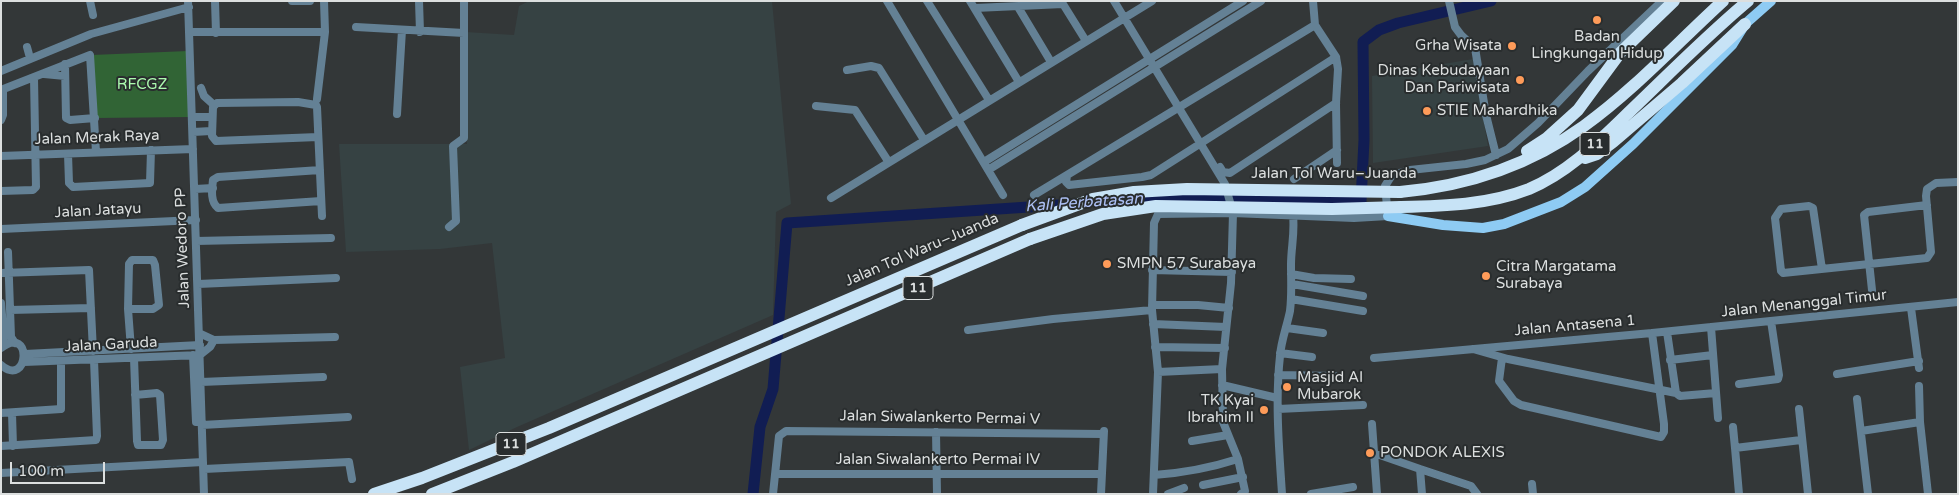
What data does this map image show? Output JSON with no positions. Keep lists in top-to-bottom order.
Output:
{
  "streets": {
    "highway": ["11", "Jalan Tol Waru–Juanda"],
    "street": [
      "Jalan Merak Raya",
      "Jalan Jatayu",
      "Jalan Wedoro PP",
      "Jalan Menanggal Timur",
      "Jalan Antasena 1",
      "Jalan Garuda",
      "Jalan Siwalankerto Permai V",
      "Jalan Siwalankerto Permai IV"
    ]
  },
  "crossings": [
    ["Jalan Merak Raya", "Jalan Wedoro PP"],
    ["Jalan Jatayu", "Jalan Wedoro PP"],
    ["Jalan Wedoro PP", "Jalan Garuda"],
    ["Jalan Menanggal Timur", "Jalan Antasena 1"],
    ["Jalan Siwalankerto Permai V", "Jalan Siwalankerto Permai IV"]
  ],
  "water": ["Kali Perbatasan"],
  "parks": ["RFCGZ"],
  "places": [
    "Badan Lingkungan Hidup",
    "Grha Wisata",
    "Dinas Kebudayaan Dan Pariwisata",
    "STIE Mahardhika",
    "SMPN 57 Surabaya",
    "Citra Margatama Surabaya",
    "Masjid Al Mubarok",
    "TK Kyai Ibrahim II",
    "PONDOK ALEXIS"
  ],
  "scale_bar": "100 m"
}
